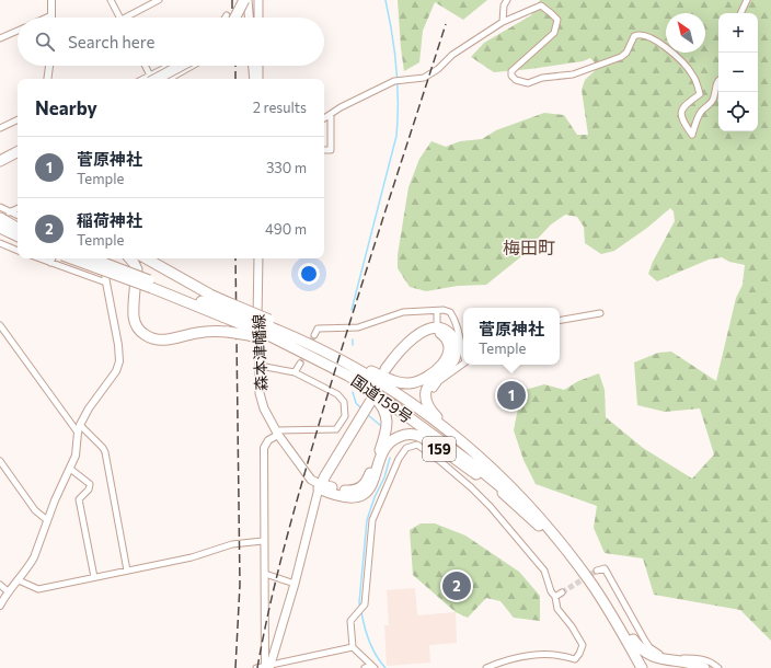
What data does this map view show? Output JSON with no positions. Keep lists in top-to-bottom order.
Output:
{
  "streets": {
    "highway": ["国道159号", "159"],
    "main road": ["森本津幡線"]
  },
  "crossings": [
    ["森本津幡線", "159"],
    ["国道159号", "159"]
  ],
  "districts": ["梅田町"],
  "north": "top left",
  "page": {
    "map_buttons": ["+", "−"],
    "search": "Search here",
    "heading": ["Nearby", "2 results"],
    "list": [
      {
        "mark": "1",
        "name": "菅原神社",
        "note": "Temple",
        "value": "330 m"
      },
      {
        "mark": "2",
        "name": "稲荷神社",
        "note": "Temple",
        "value": "490 m"
      }
    ],
    "popup": ["菅原神社", "Temple"],
    "pins": ["1", "2"]
  }
}
